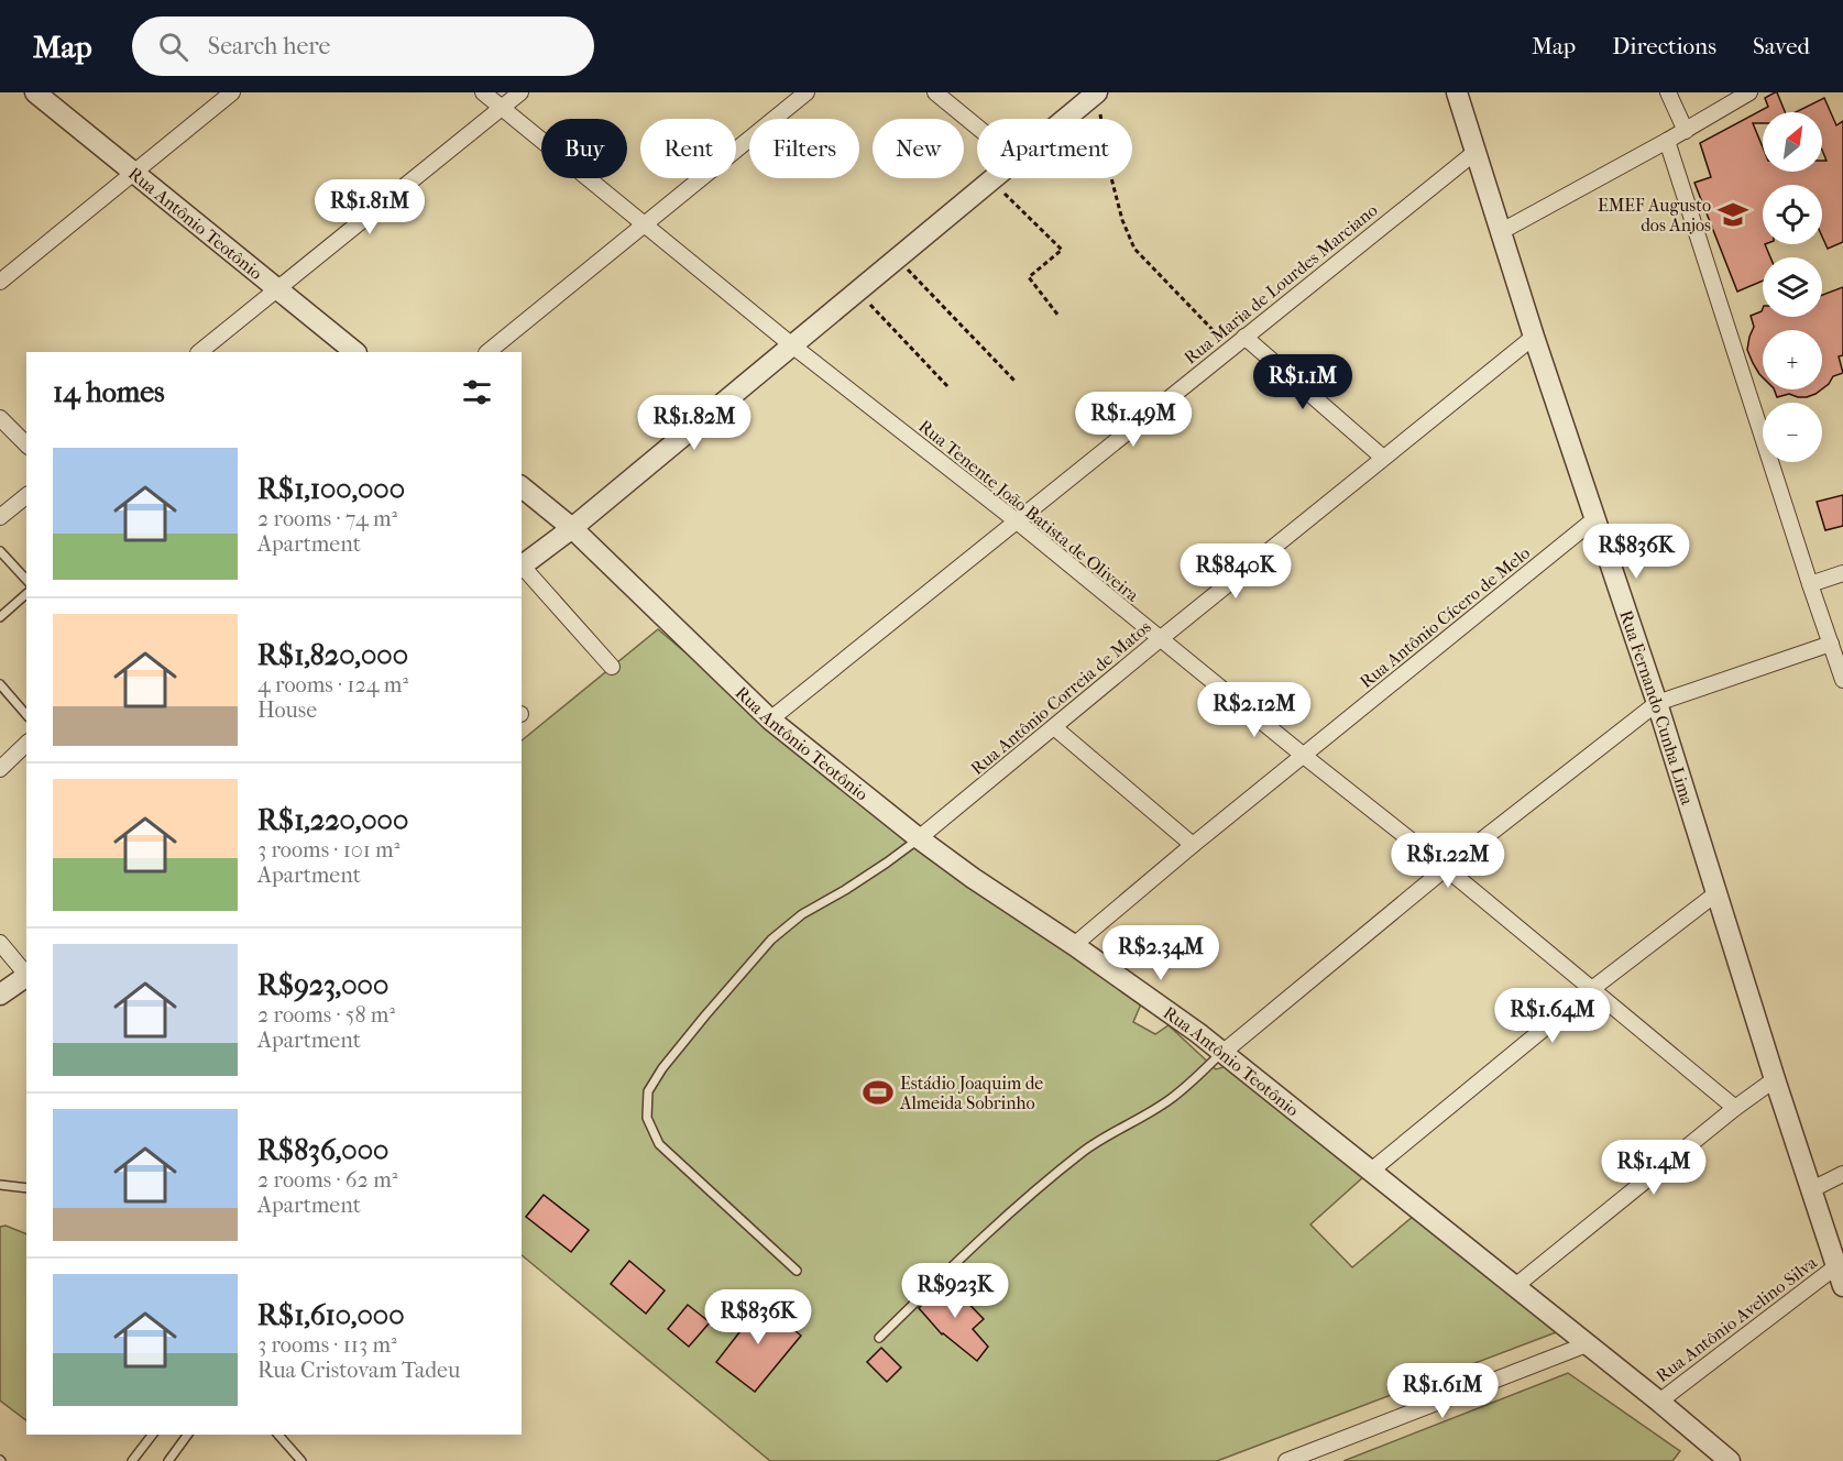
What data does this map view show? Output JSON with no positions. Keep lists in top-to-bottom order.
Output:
{
  "streets": {
    "street": [
      "Rua Antônio Teotônio",
      "Rua Maria de Lourdes Marciano",
      "Rua Tenente João Batista de Oliveira",
      "Rua Antônio Cícero de Melo",
      "Rua Antônio Correia de Matos",
      "Rua Fernando Cunha Lima",
      "Rua Antônio Avelino Silva"
    ]
  },
  "crossings": [
    ["Rua Antônio Teotônio", "Rua Maria de Lourdes Marciano"],
    ["Rua Antônio Teotônio", "Rua Antônio Cícero de Melo"],
    ["Rua Antônio Teotônio", "Rua Antônio Correia de Matos"],
    ["Rua Antônio Teotônio", "Rua Antônio Avelino Silva"],
    ["Rua Maria de Lourdes Marciano", "Rua Tenente João Batista de Oliveira"],
    ["Rua Maria de Lourdes Marciano", "Rua Fernando Cunha Lima"],
    ["Rua Tenente João Batista de Oliveira", "Rua Antônio Cícero de Melo"],
    ["Rua Tenente João Batista de Oliveira", "Rua Antônio Correia de Matos"],
    ["Rua Antônio Cícero de Melo", "Rua Fernando Cunha Lima"],
    ["Rua Antônio Correia de Matos", "Rua Fernando Cunha Lima"],
    ["Rua Fernando Cunha Lima", "Rua Antônio Avelino Silva"]
  ],
  "places": {
    "school or university": ["EMEF Augusto dos Anjos"],
    "sports": ["Estádio Joaquim de Almeida Sobrinho"]
  },
  "north": "top right",
  "page": {
    "header": "Map",
    "search": "Search here",
    "nav": ["Map", "Directions", "Saved"],
    "map_buttons": ["+", "−"],
    "chip": [
      "Buy",
      "Rent",
      "Filters",
      "New",
      "Apartment"
    ],
    "price": [
      "R$1.81M",
      "R$1.1M",
      "R$1.49M",
      "R$1.82M",
      "R$836K",
      "R$840K",
      "R$2.12M",
      "R$1.22M",
      "R$2.34M",
      "R$1.64M",
      "R$1.4M",
      "R$923K",
      "R$836K",
      "R$1.61M"
    ],
    "heading": "14 homes",
    "list": [
      {
        "name": "R$1,100,000",
        "note": "2 rooms · 74 m² · Apartment"
      },
      {
        "name": "R$1,820,000",
        "note": "4 rooms · 124 m² · House"
      },
      {
        "name": "R$1,220,000",
        "note": "3 rooms · 101 m² · Apartment"
      },
      {
        "name": "R$923,000",
        "note": "2 rooms · 58 m² · Apartment"
      },
      {
        "name": "R$836,000",
        "note": "2 rooms · 62 m² · Apartment"
      },
      {
        "name": "R$1,610,000",
        "note": "3 rooms · 113 m² · Rua Cristovam Tadeu"
      }
    ]
  }
}
